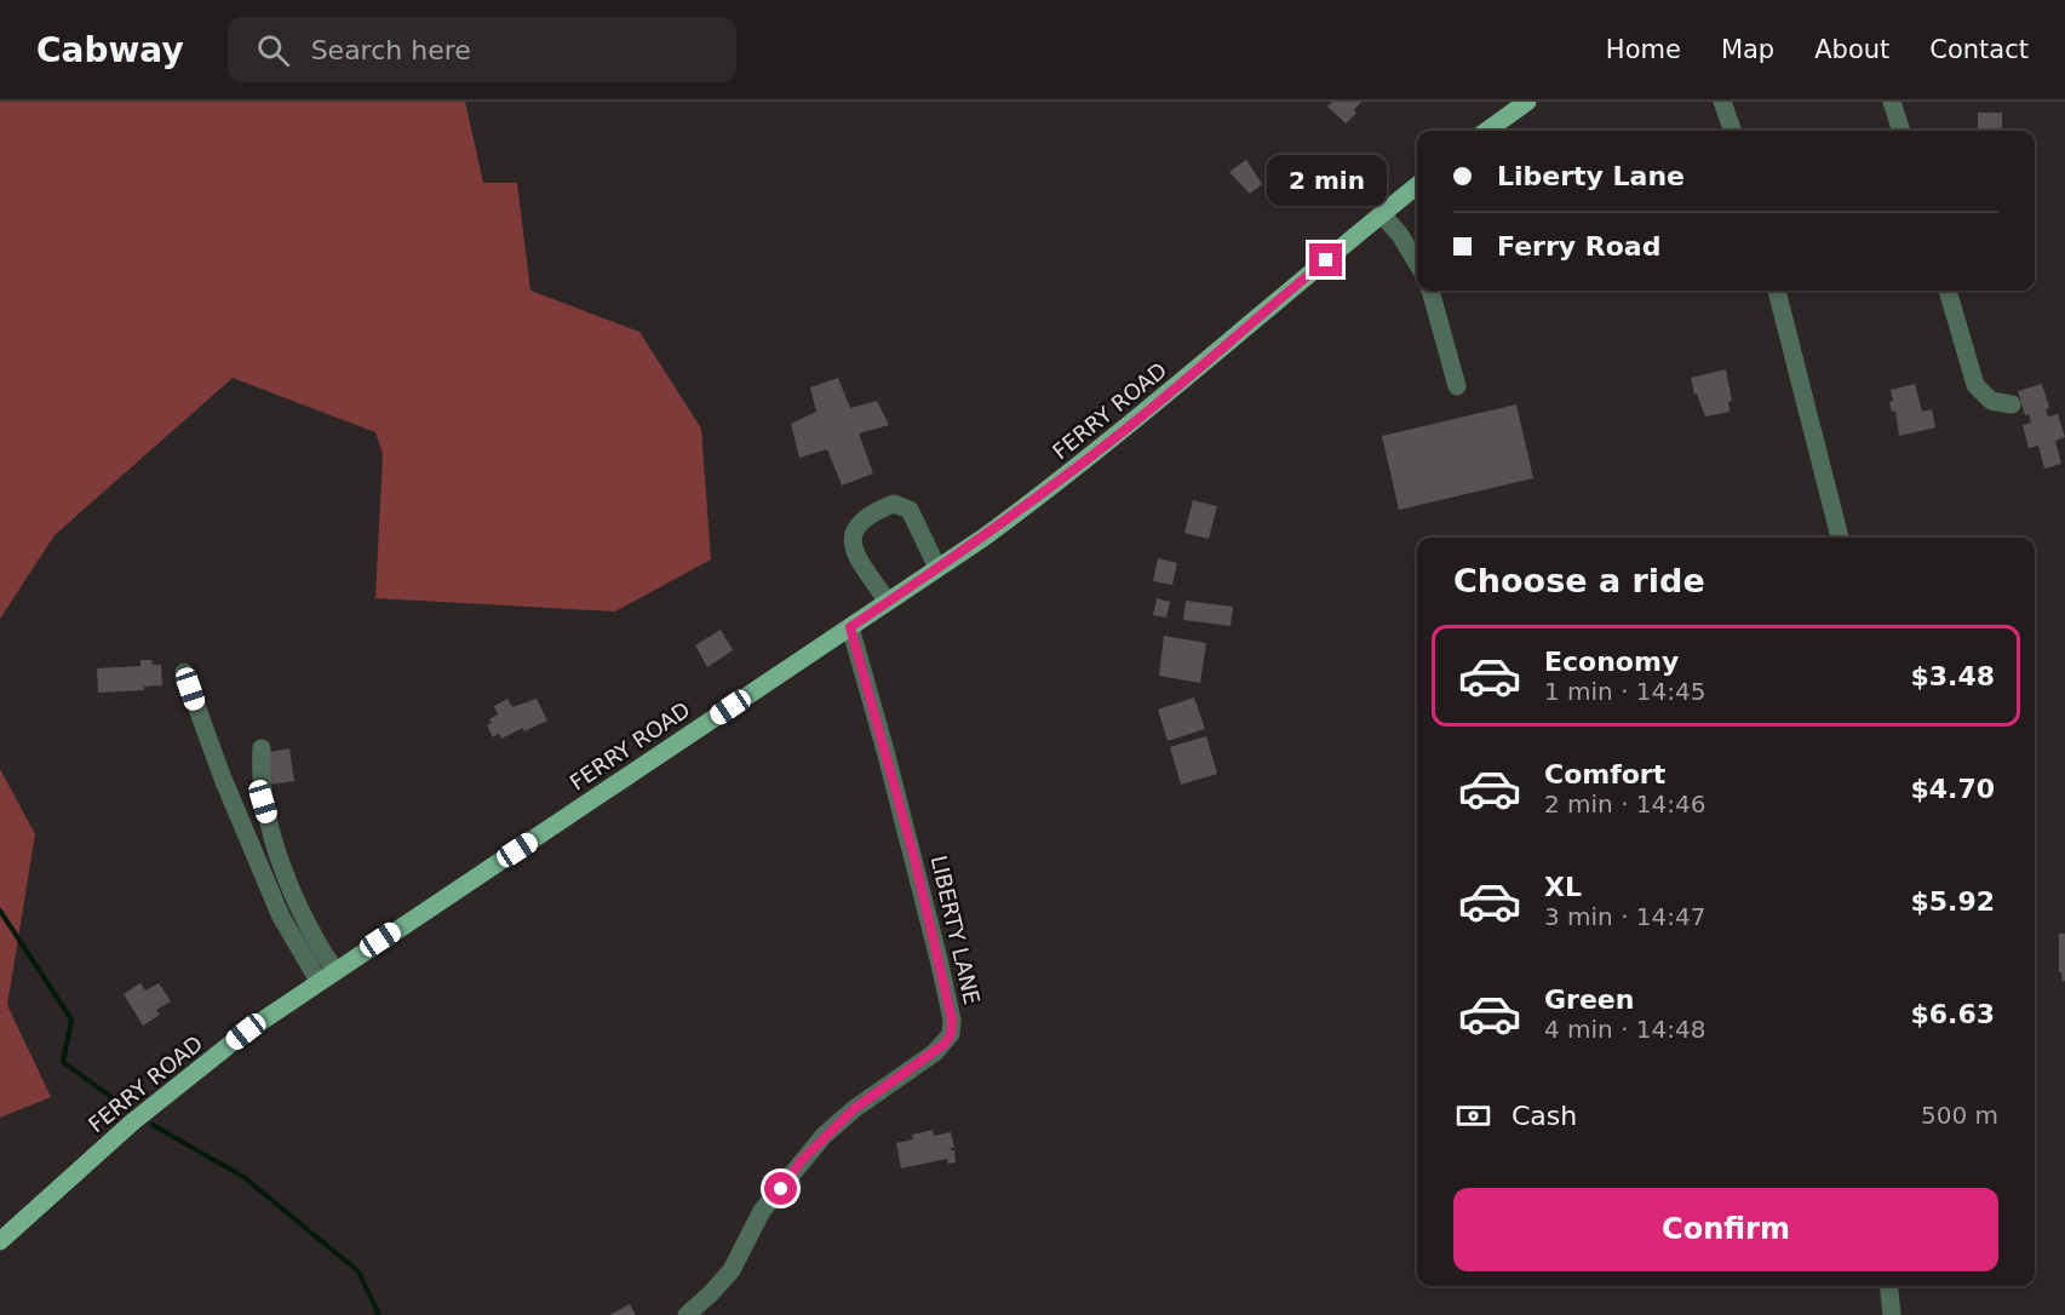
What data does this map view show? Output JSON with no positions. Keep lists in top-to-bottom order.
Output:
{
  "streets": {
    "main road": ["FERRY ROAD"],
    "street": ["LIBERTY LANE"]
  },
  "crossings": [
    ["FERRY ROAD", "LIBERTY LANE"]
  ],
  "page": {
    "header": "Cabway",
    "search": "Search here",
    "nav": [
      "Home",
      "Map",
      "About",
      "Contact"
    ],
    "banner": ["Liberty Lane", "Ferry Road"],
    "bubble": "2 min",
    "heading": "Choose a ride",
    "list": [
      {
        "name": "Economy",
        "note": "1 min · 14:45",
        "value": "$3.48"
      },
      {
        "name": "Comfort",
        "note": "2 min · 14:46",
        "value": "$4.70"
      },
      {
        "name": "XL",
        "note": "3 min · 14:47",
        "value": "$5.92"
      },
      {
        "name": "Green",
        "note": "4 min · 14:48",
        "value": "$6.63"
      }
    ],
    "pay": ["Cash", "500 m"],
    "buttons": "Confirm"
  }
}
